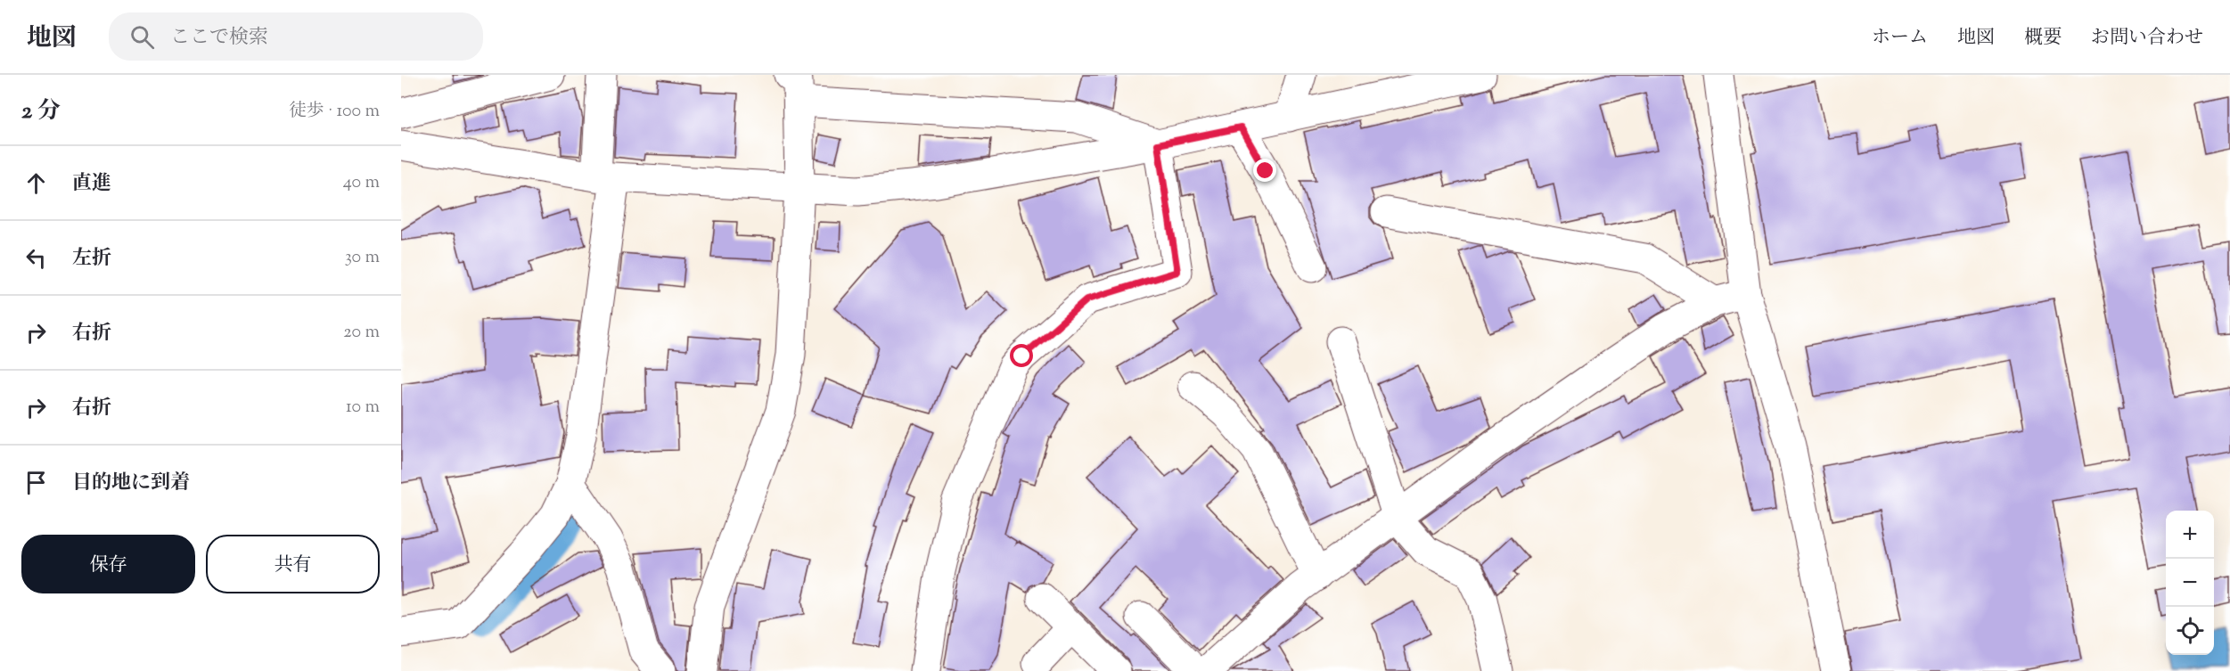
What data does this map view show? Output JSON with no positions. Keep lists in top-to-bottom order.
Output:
{
  "page": {
    "header": "地図",
    "search": "ここで検索",
    "nav": [
      "ホーム",
      "地図",
      "概要",
      "お問い合わせ"
    ],
    "heading": ["2 分", "徒歩 · 100 m"],
    "list": [
      ["直進", "40 m"],
      ["左折", "30 m"],
      ["右折", "20 m"],
      ["右折", "10 m"],
      "目的地に到着"
    ],
    "map_buttons": ["+", "−"],
    "buttons": ["保存", "共有"]
  }
}
